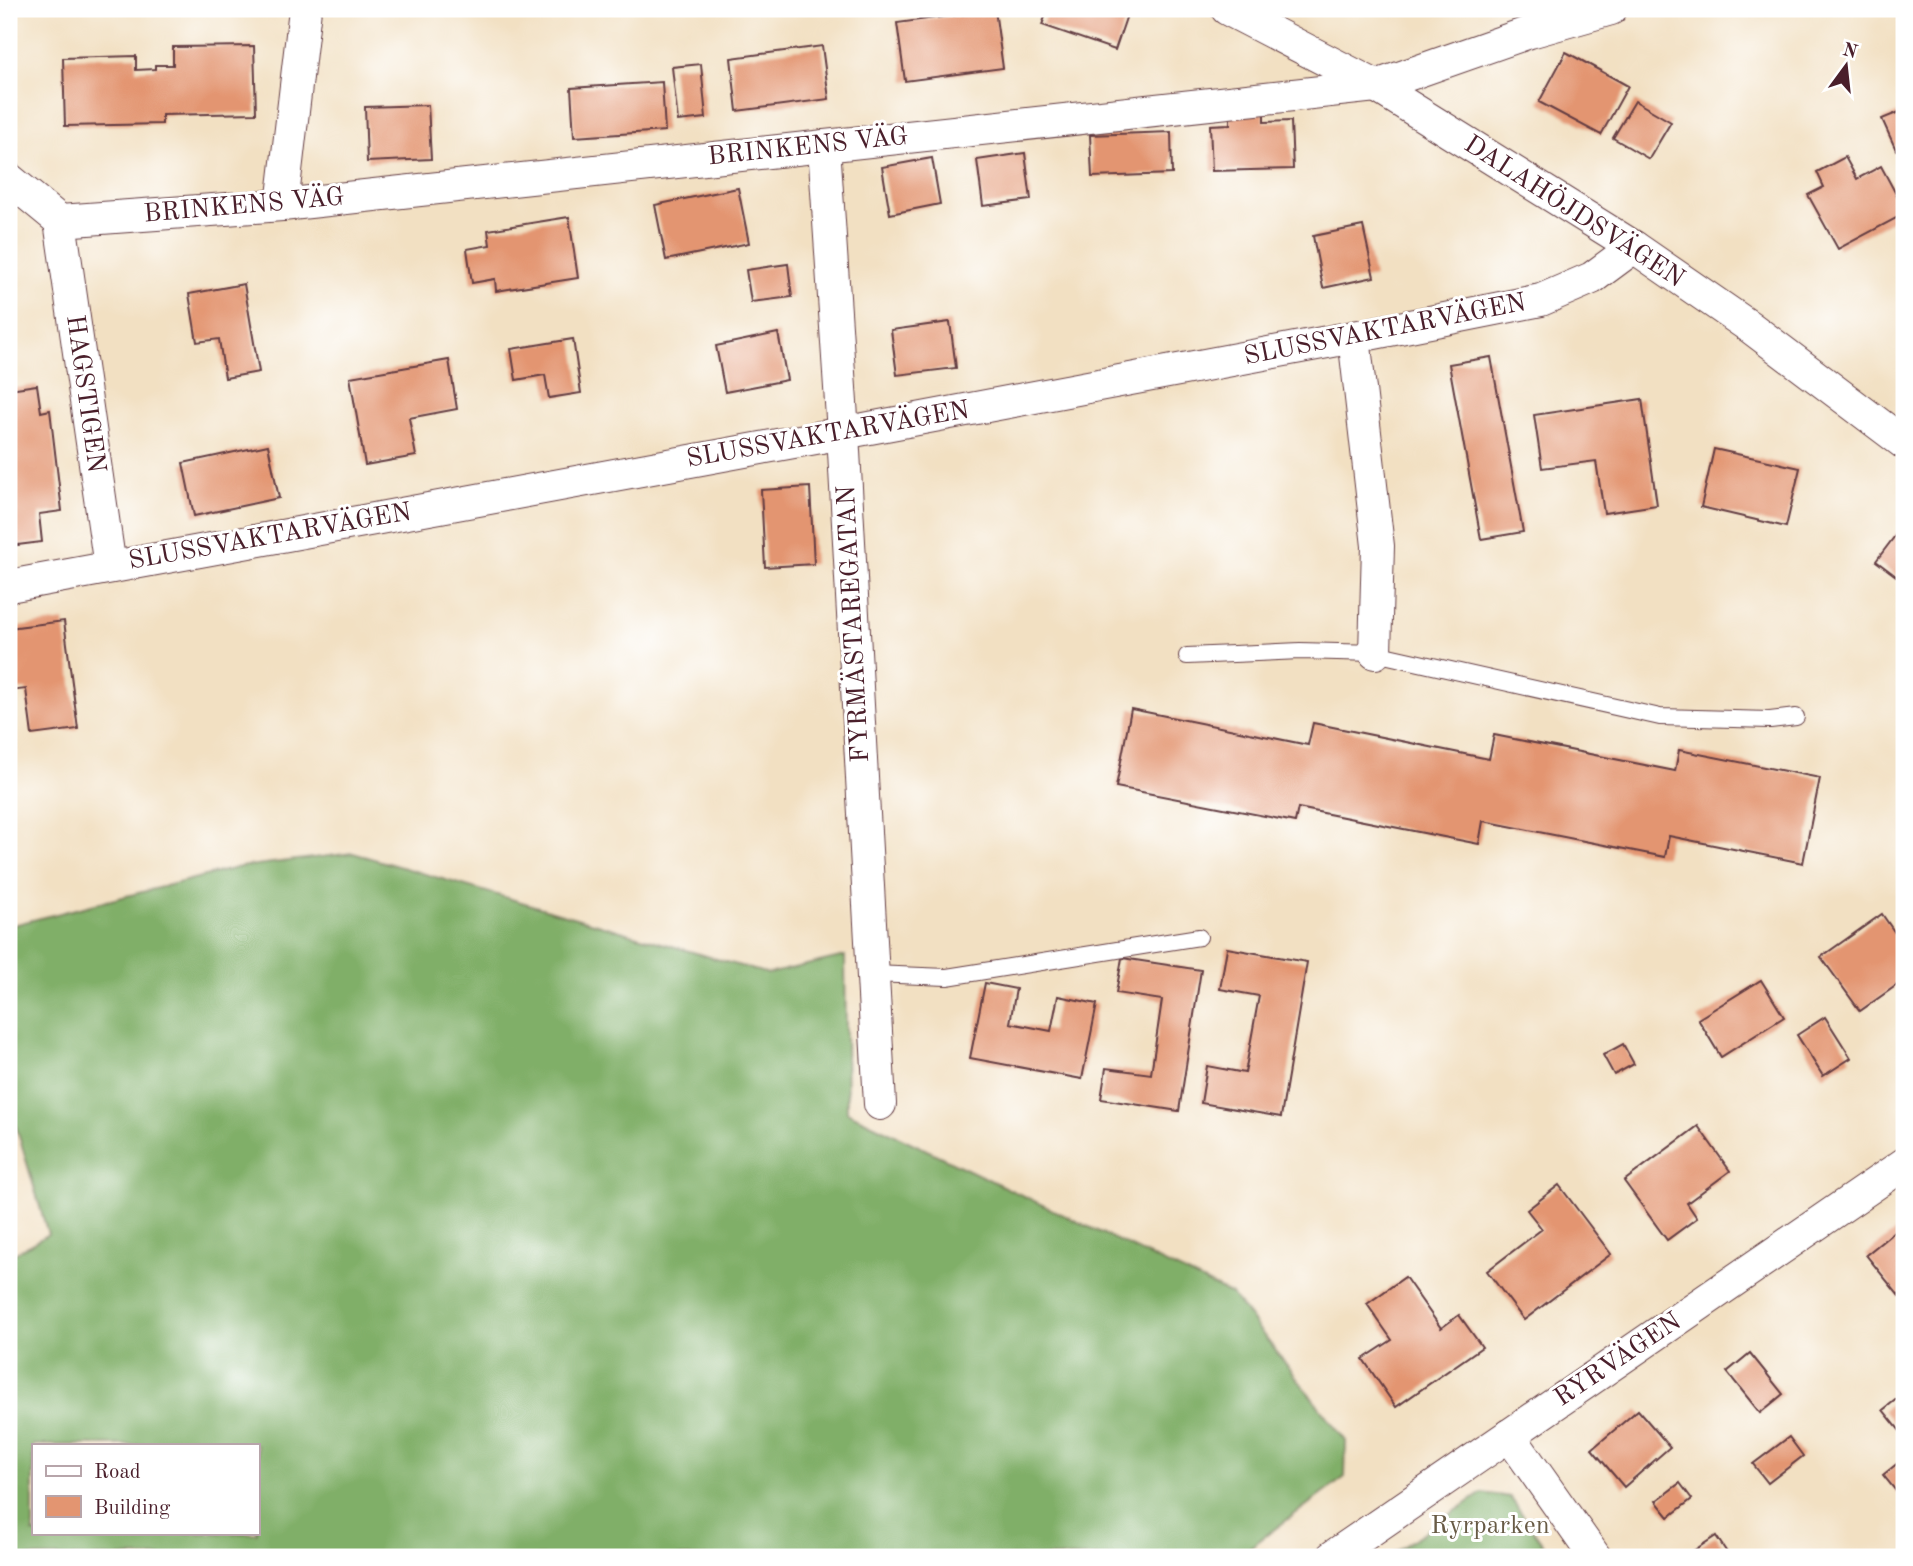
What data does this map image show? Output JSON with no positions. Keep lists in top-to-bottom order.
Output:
{
  "streets": {
    "street": [
      "BRINKENS VÄG",
      "DALAHÖJDSVÄGEN",
      "SLUSSVAKTARVÄGEN",
      "HAGSTIGEN",
      "FYRMÄSTAREGATAN",
      "RYRVÄGEN"
    ]
  },
  "crossings": [
    ["BRINKENS VÄG", "DALAHÖJDSVÄGEN"],
    ["BRINKENS VÄG", "HAGSTIGEN"],
    ["BRINKENS VÄG", "FYRMÄSTAREGATAN"],
    ["DALAHÖJDSVÄGEN", "SLUSSVAKTARVÄGEN"],
    ["SLUSSVAKTARVÄGEN", "HAGSTIGEN"],
    ["SLUSSVAKTARVÄGEN", "FYRMÄSTAREGATAN"]
  ],
  "parks": ["Ryrparken"],
  "legend": ["Road", "Building"],
  "north": "top"
}
